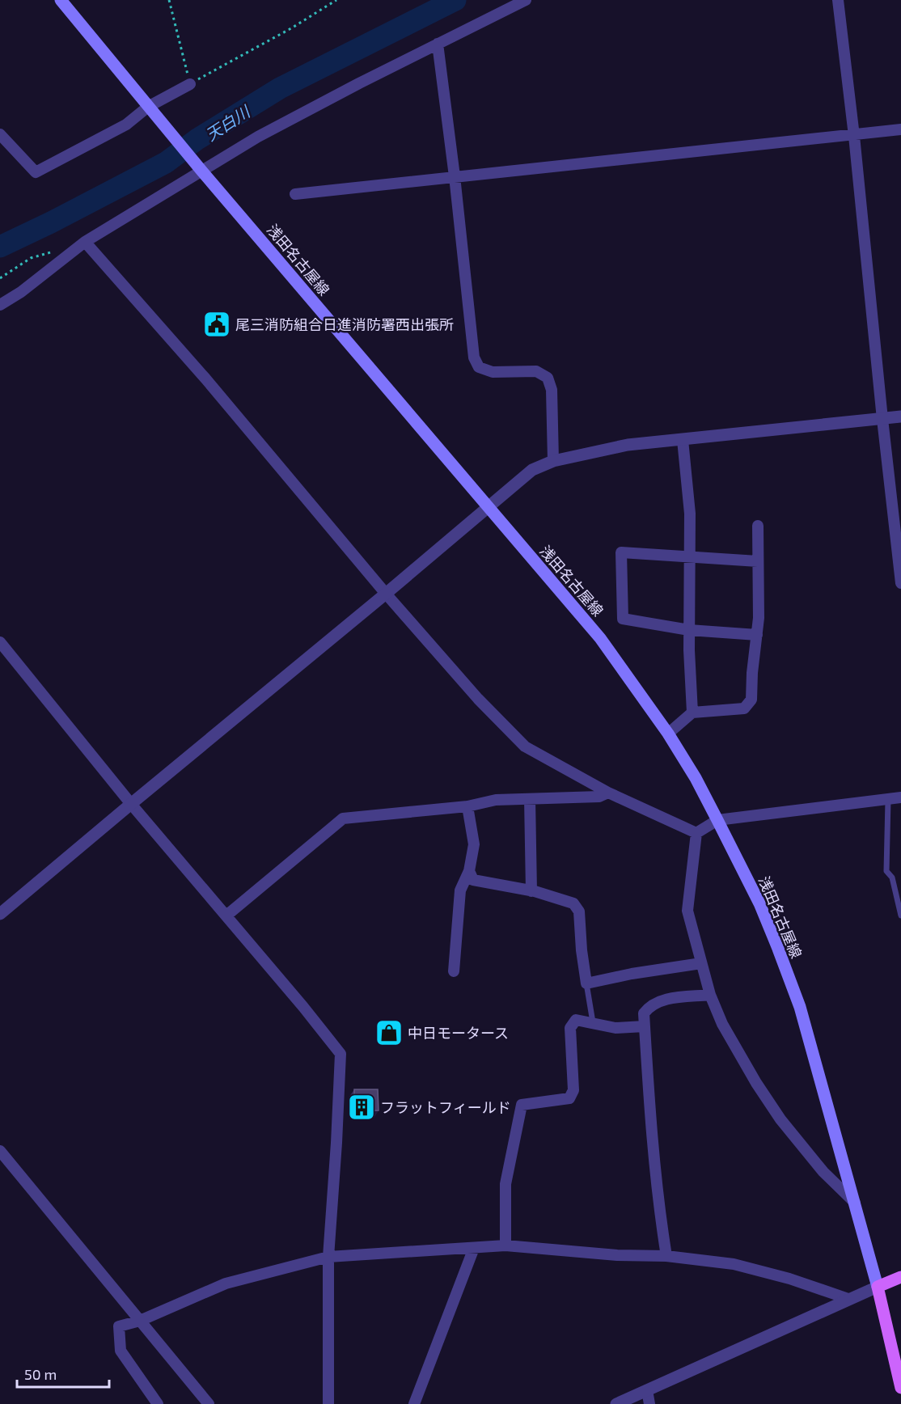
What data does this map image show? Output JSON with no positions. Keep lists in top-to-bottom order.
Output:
{
  "streets": {
    "main road": ["浅田名古屋線"]
  },
  "water": ["天白川"],
  "places": {
    "public building": ["尾三消防組合日進消防署西出張所"],
    "shop": ["中日モータース"],
    "building": ["フラットフィールド"]
  },
  "scale_bar": "50 m"
}
